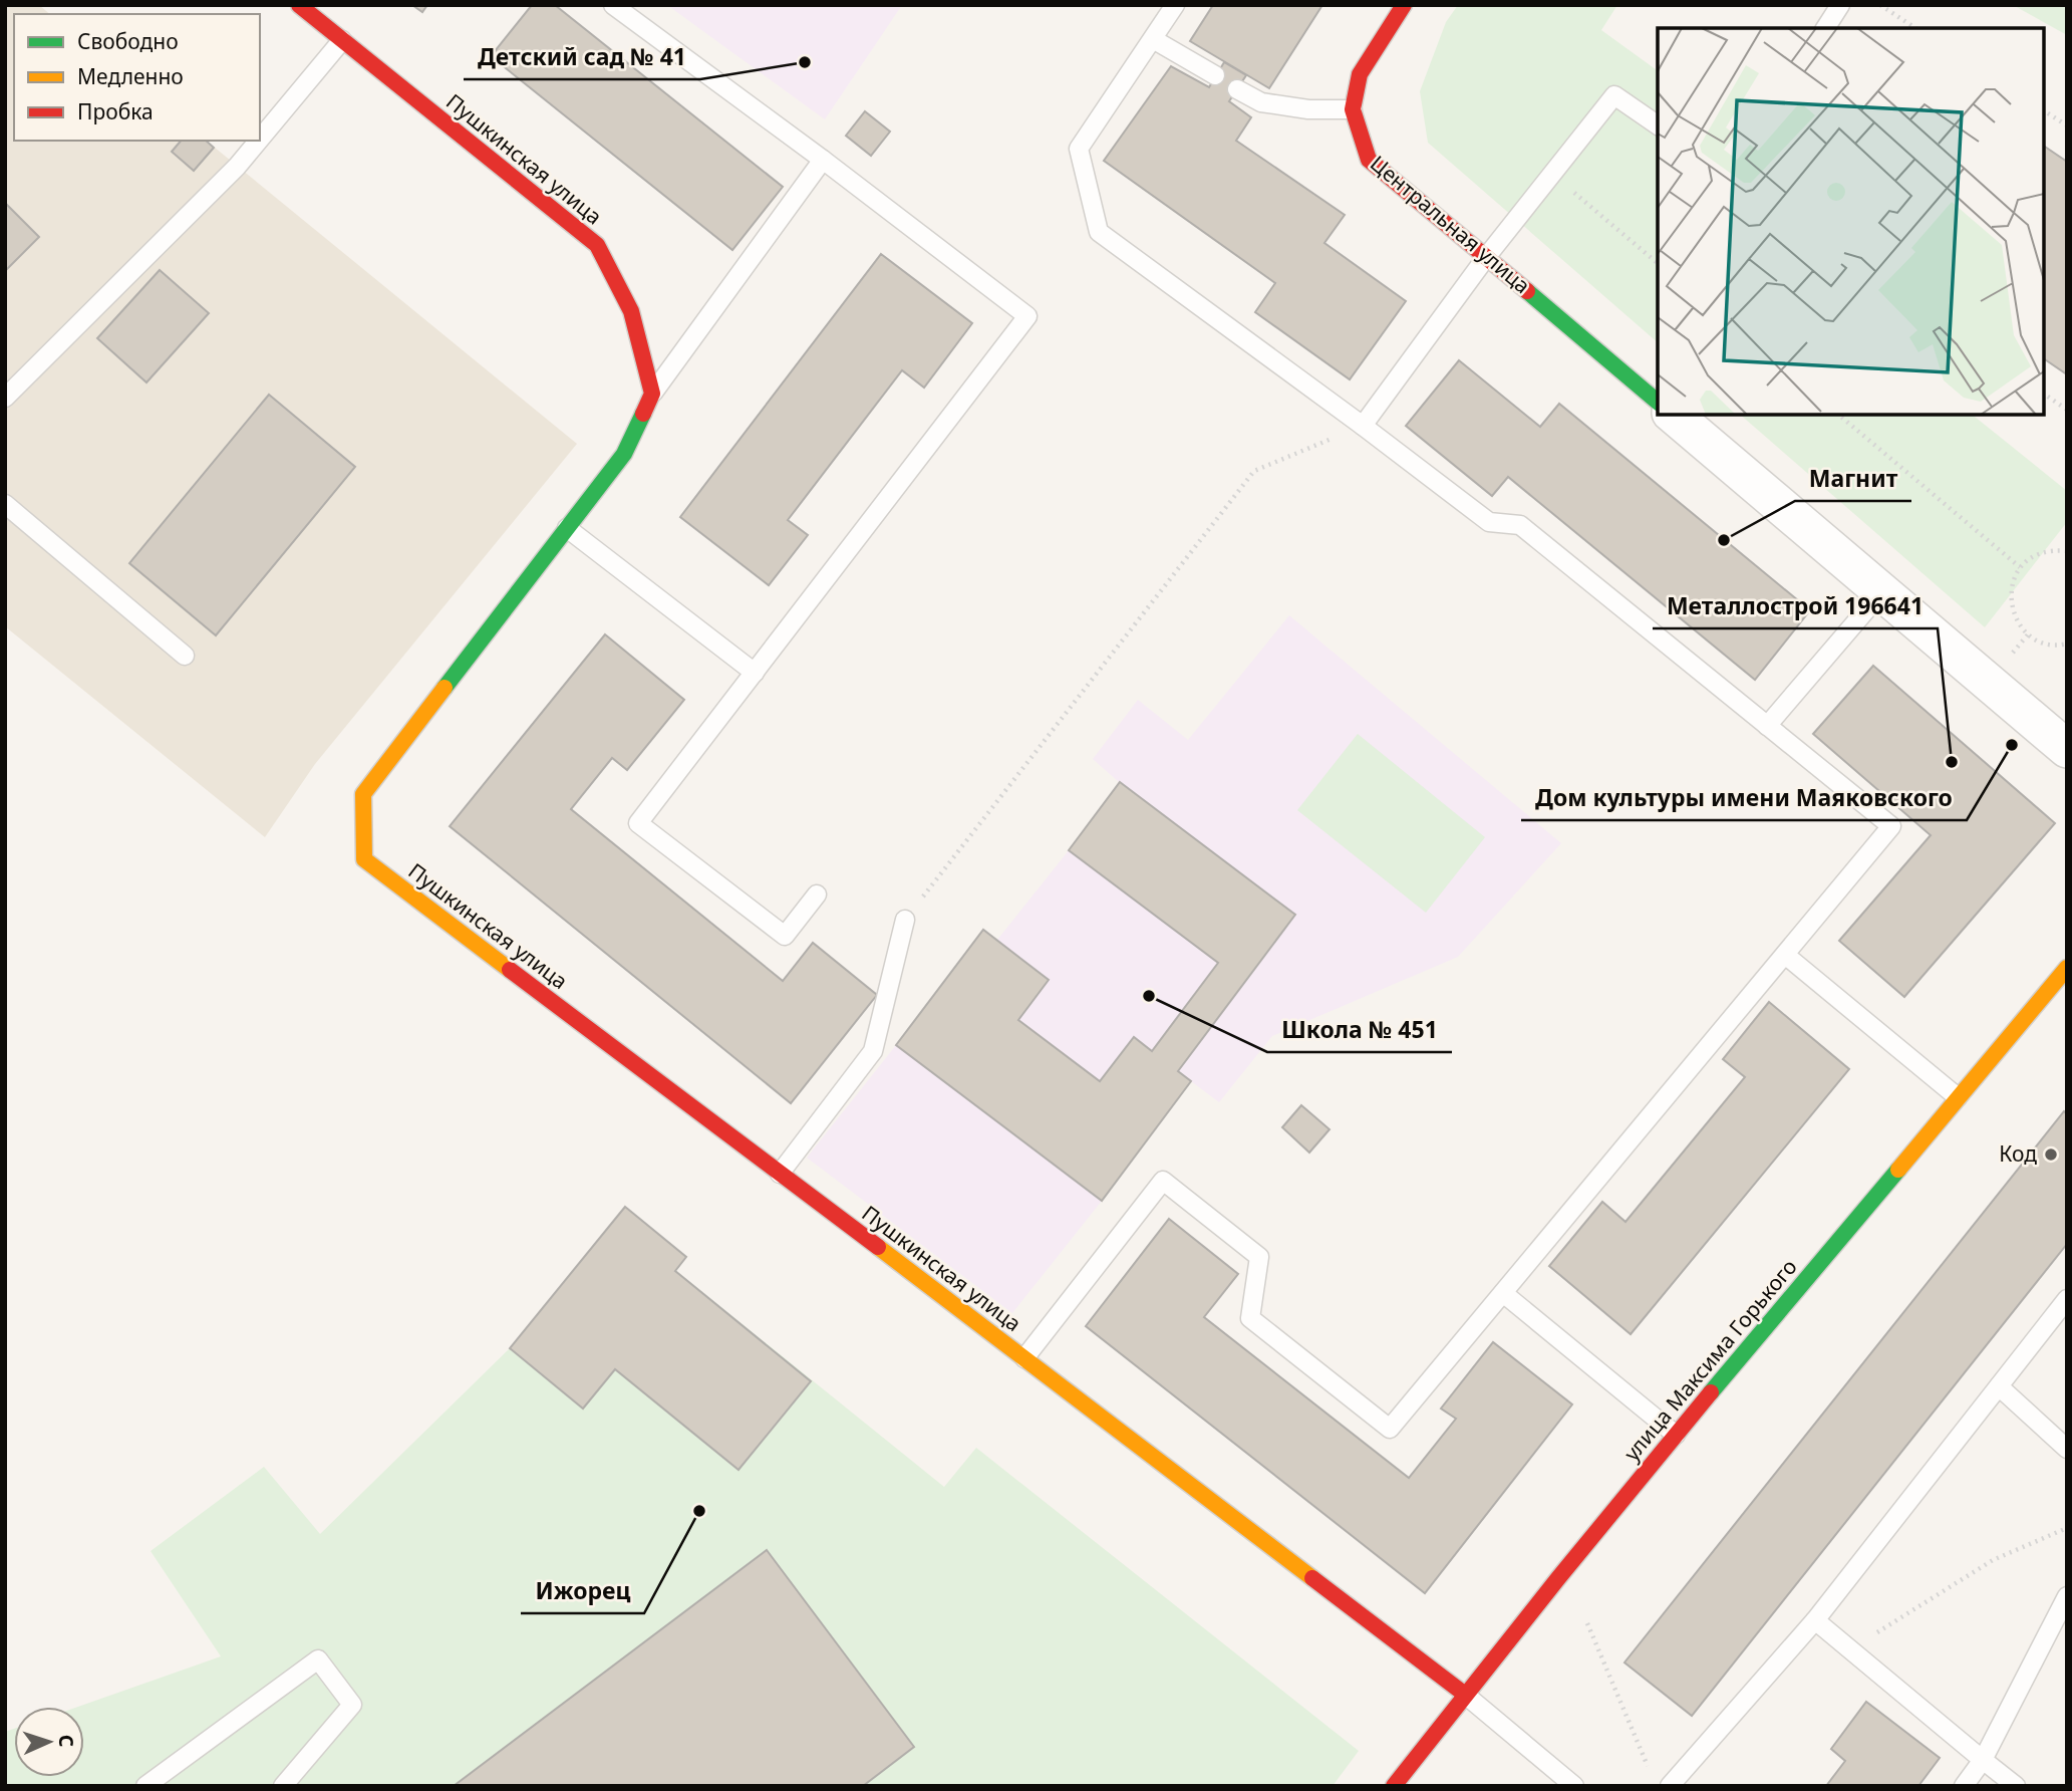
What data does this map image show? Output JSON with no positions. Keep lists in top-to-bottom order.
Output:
{
  "streets": {
    "street": ["Пушкинская улица", "Центральная улица", "улица Максима Горького"]
  },
  "crossings": [
    ["Пушкинская улица", "улица Максима Горького"]
  ],
  "places": [
    "Детский сад № 41",
    "Магнит",
    "Дом культуры имени Маяковского",
    "Металлострой 196641",
    "Школа № 451",
    "Код",
    "Ижорец"
  ],
  "legend": ["Свободно", "Медленно", "Пробка"],
  "north": "right"
}
